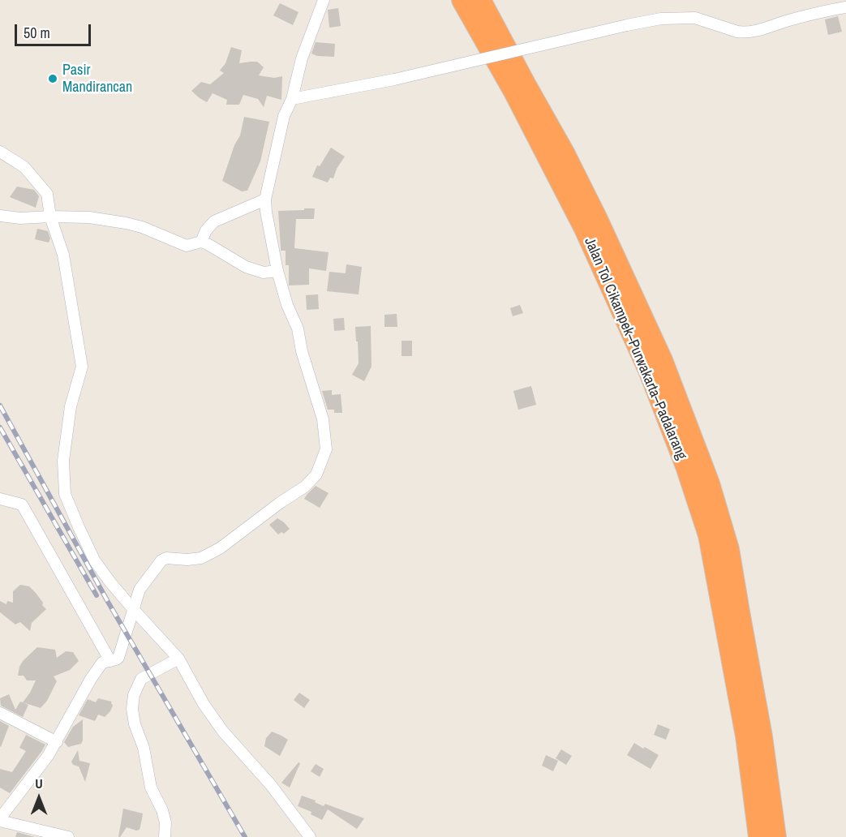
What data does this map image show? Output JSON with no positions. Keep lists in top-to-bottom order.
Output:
{
  "streets": {
    "highway": ["Jalan Tol Cikampek–Purwakarta–Padalarang"]
  },
  "places": ["Pasir Mandirancan"],
  "scale_bar": "50 m",
  "north": "top"
}
